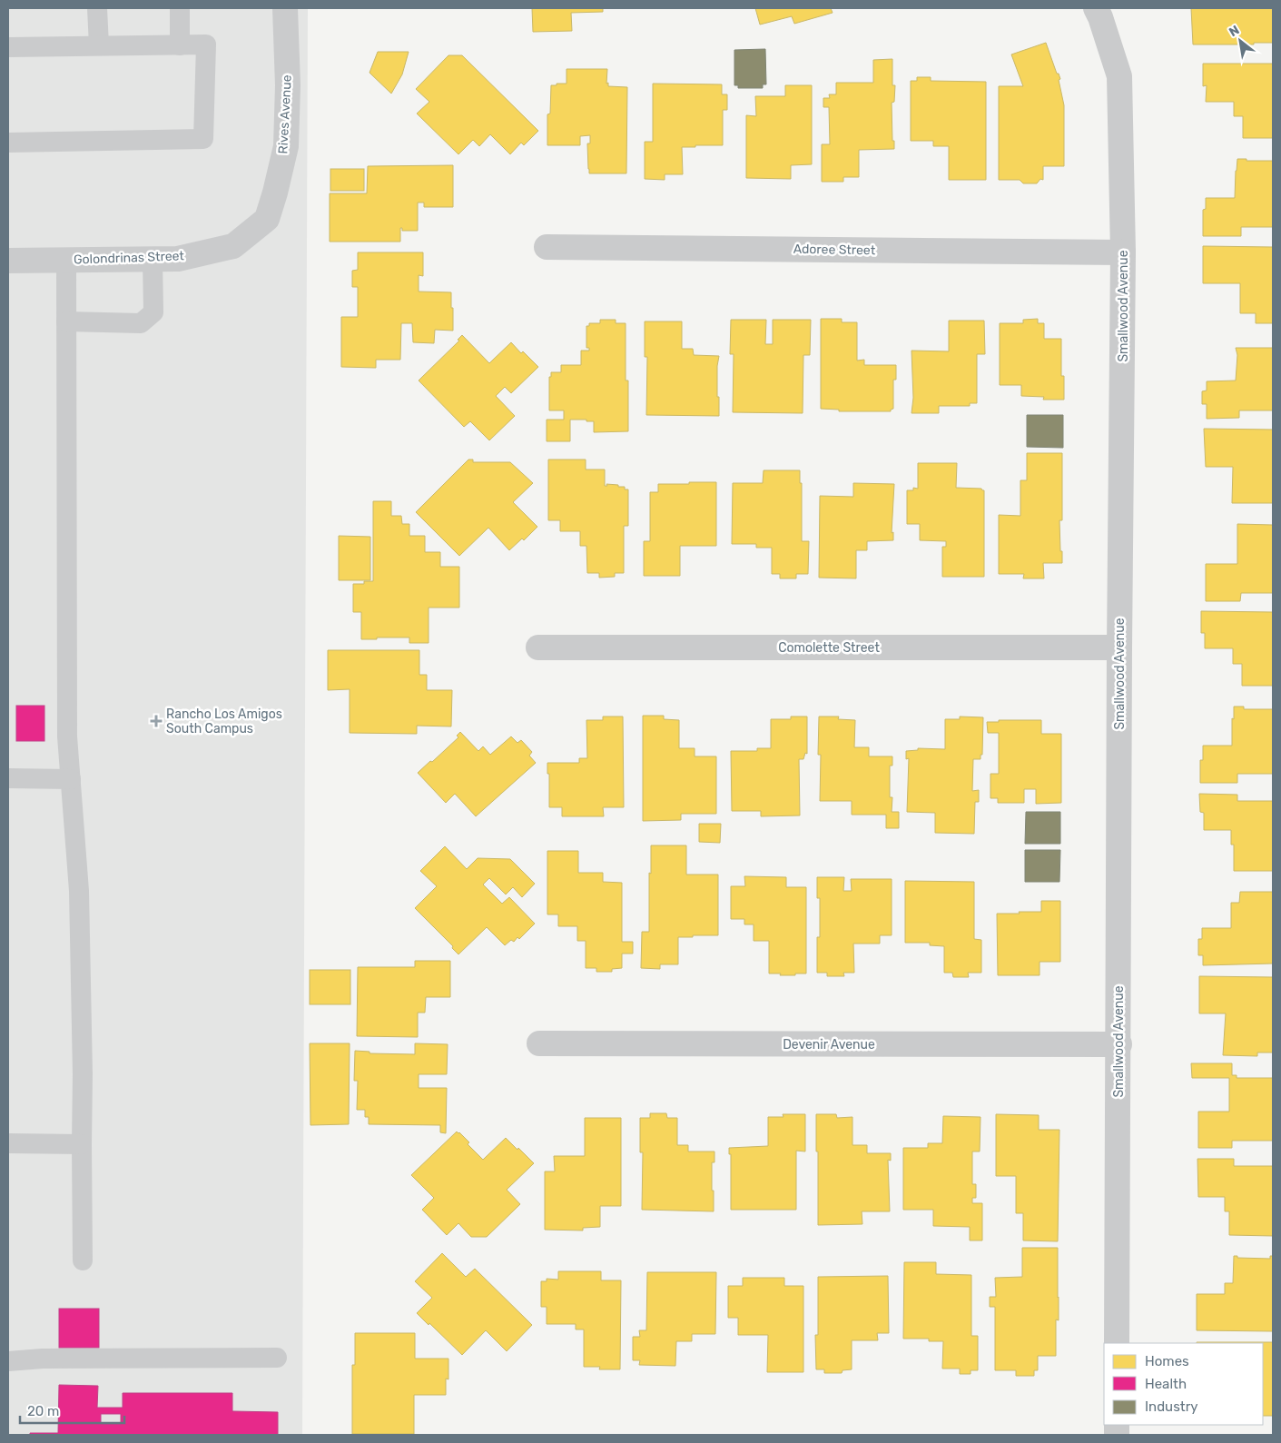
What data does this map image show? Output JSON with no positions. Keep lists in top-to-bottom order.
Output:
{
  "streets": {
    "street": [
      "Rives Avenue",
      "Adoree Street",
      "Golondrinas Street",
      "Smallwood Avenue",
      "Comolette Street",
      "Devenir Avenue"
    ]
  },
  "crossings": [
    ["Rives Avenue", "Golondrinas Street"],
    ["Adoree Street", "Smallwood Avenue"],
    ["Smallwood Avenue", "Comolette Street"],
    ["Smallwood Avenue", "Devenir Avenue"]
  ],
  "places": {
    "health": ["Rancho Los Amigos South Campus"]
  },
  "legend": ["Homes", "Health", "Industry"],
  "scale_bar": "20 m",
  "north": "top left"
}
